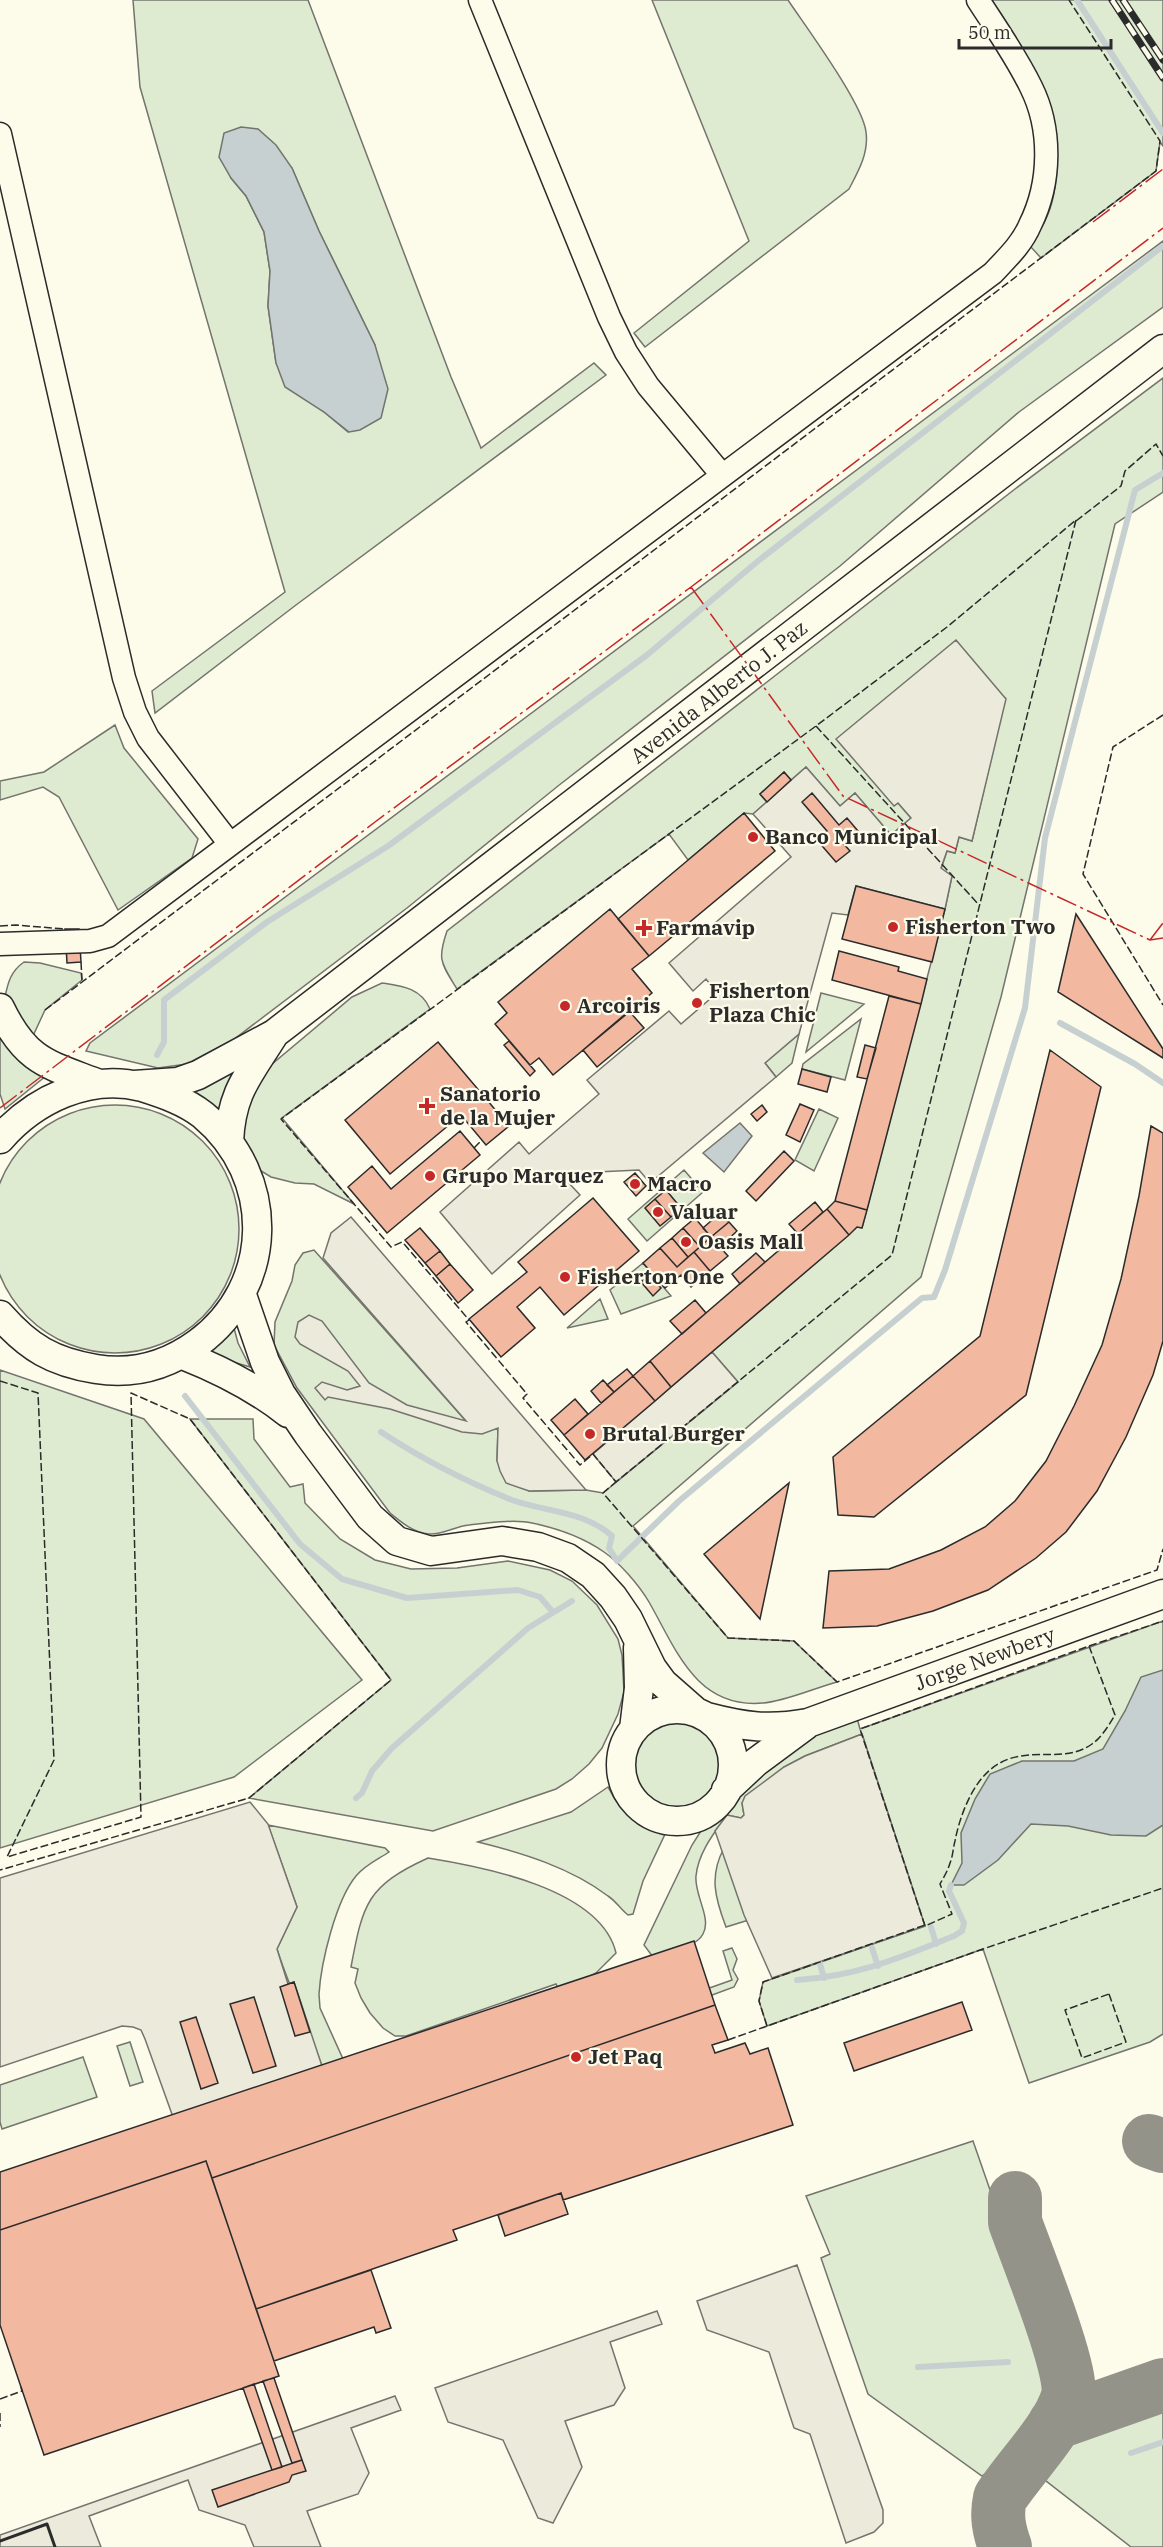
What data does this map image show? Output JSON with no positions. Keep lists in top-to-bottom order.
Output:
{
  "streets": {
    "main road": ["Avenida Alberto J. Paz", "Jorge Newbery"]
  },
  "places": {
    "other": [
      "Banco Municipal",
      "Fisherton Two",
      "Fisherton Plaza Chic",
      "Arcoiris",
      "Grupo Marquez",
      "Macro",
      "Valuar",
      "Oasis Mall",
      "Fisherton One",
      "Brutal Burger",
      "Jet Paq"
    ],
    "health": ["Farmavip", "Sanatorio de la Mujer"]
  },
  "scale_bar": "50 m"
}
